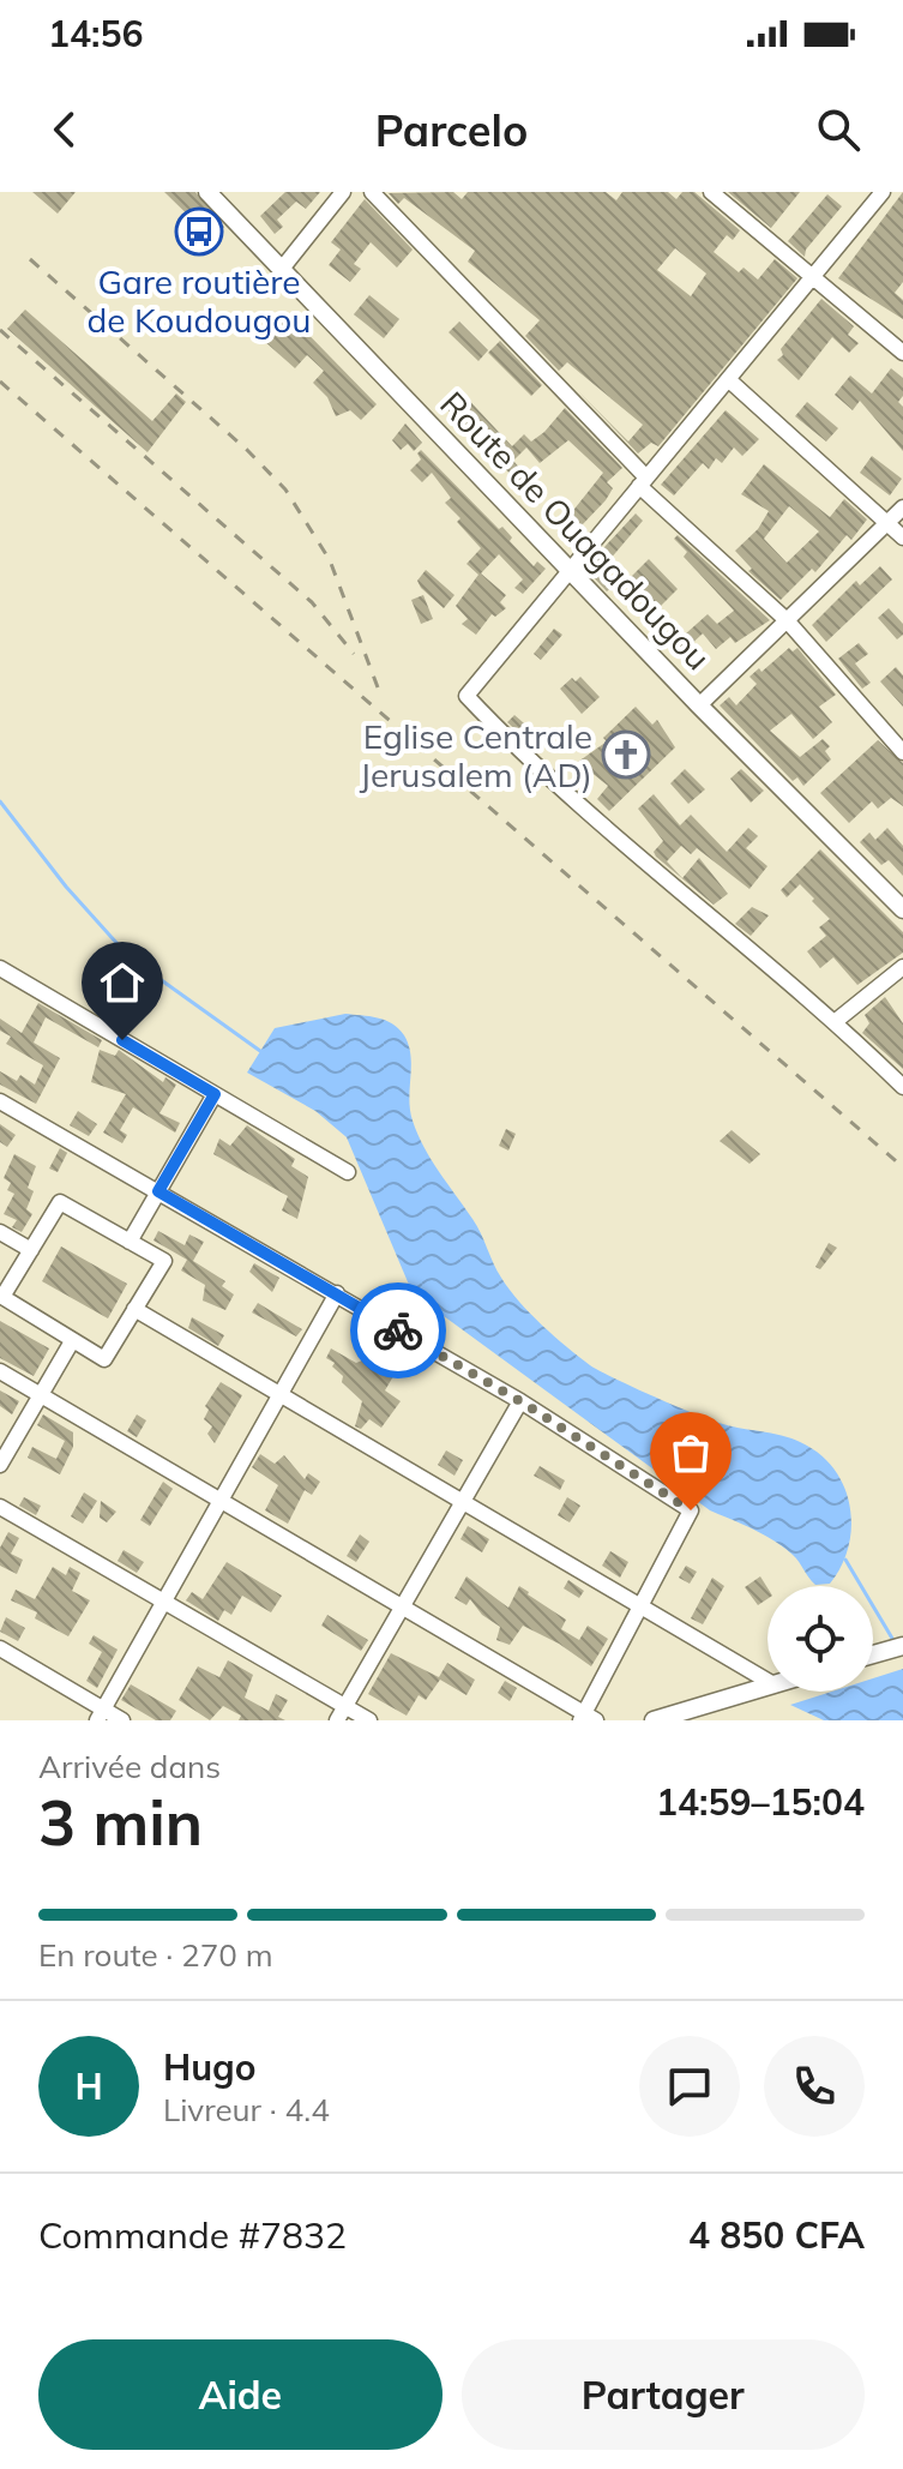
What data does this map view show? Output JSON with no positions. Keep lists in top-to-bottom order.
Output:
{
  "streets": {
    "street": ["Route de Ouagadougou"]
  },
  "places": {
    "bus stop": ["Gare routière de Koudougou"],
    "church": ["Eglise Centrale Jerusalem (AD)"]
  },
  "page": {
    "status": "14:56",
    "header": "Parcelo",
    "heading": ["3 min", "Arrivée dans", "14:59–15:04"],
    "panel": [
      "Hugo",
      "Livreur · 4.4",
      "Commande #7832",
      "4 850 CFA"
    ],
    "bar": "En route · 270 m",
    "round": "H",
    "buttons": ["Aide", "Partager"]
  }
}
